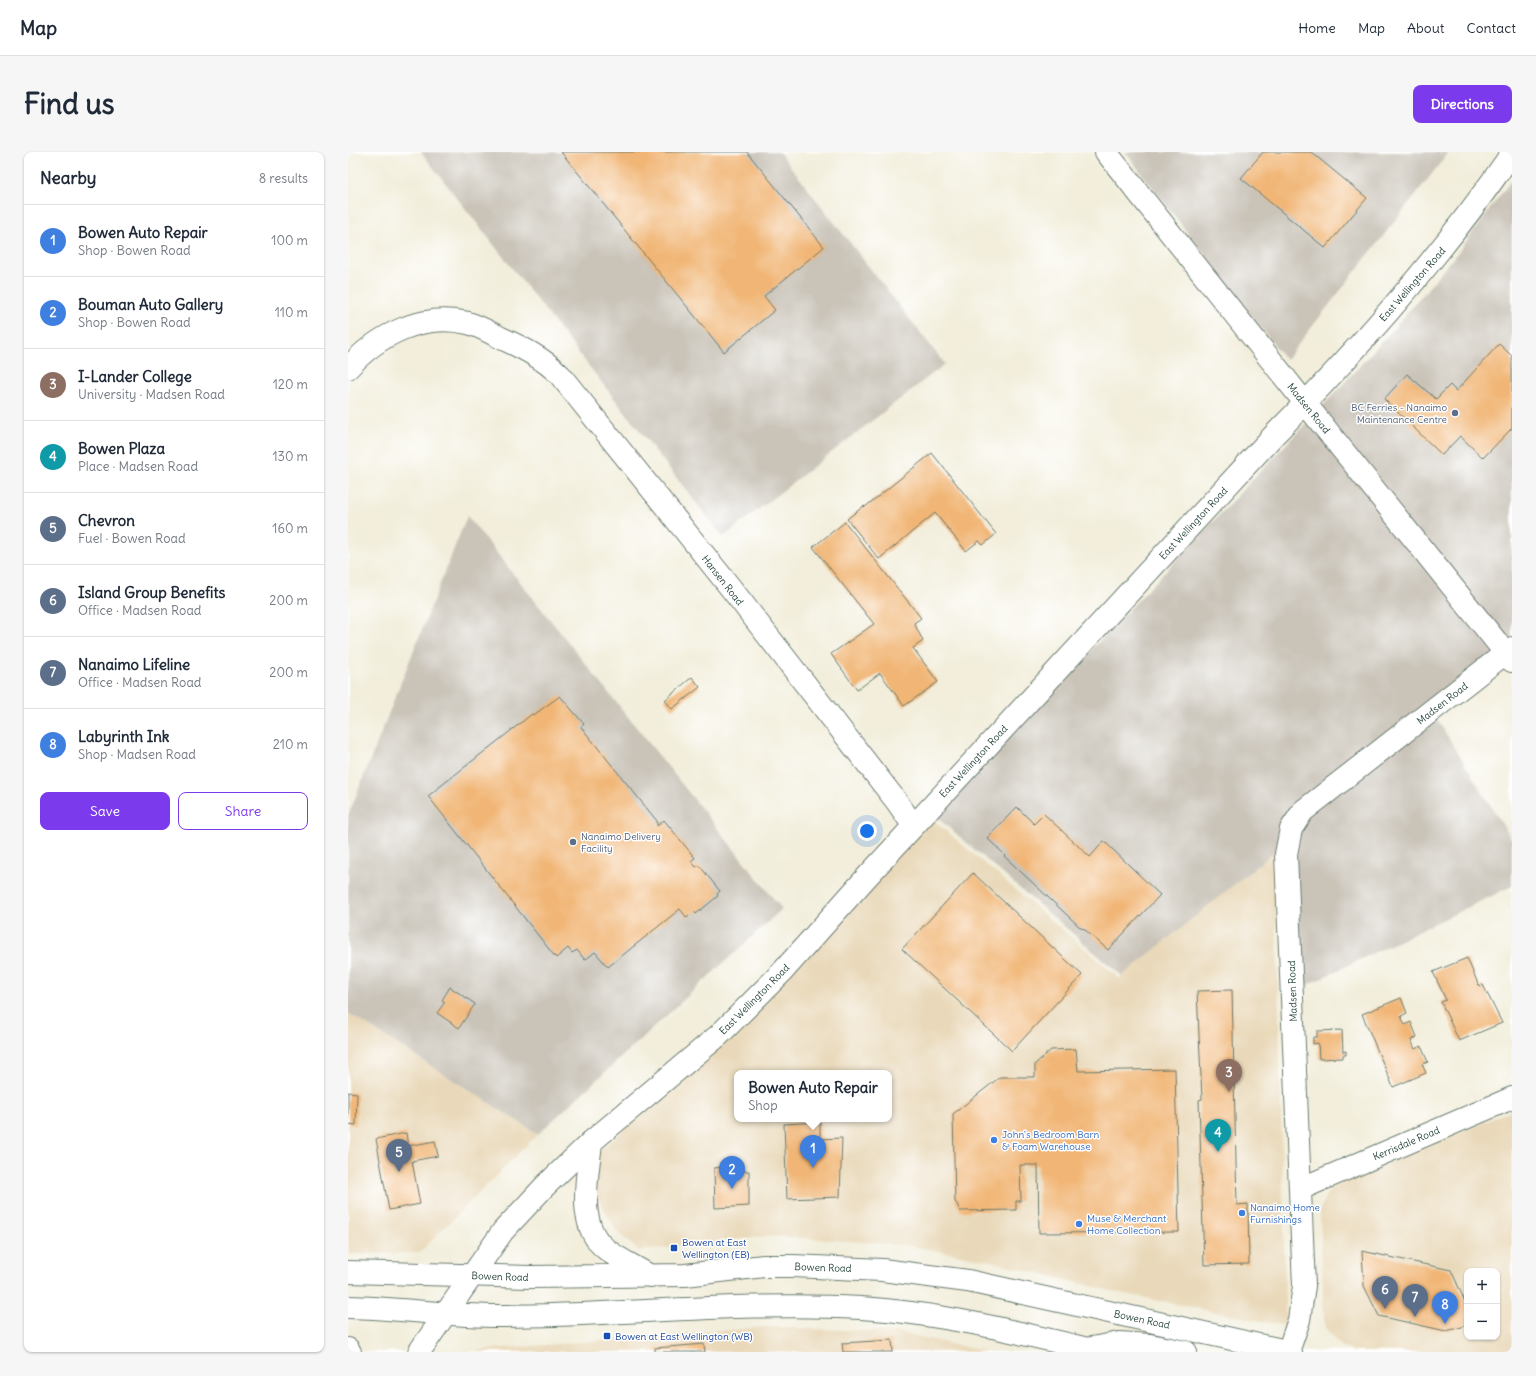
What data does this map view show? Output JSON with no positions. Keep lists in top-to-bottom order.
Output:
{
  "streets": {
    "street": [
      "East Wellington Road",
      "Madsen Road",
      "Hansen Road",
      "Kerrisdale Road",
      "Bowen Road"
    ]
  },
  "crossings": [
    ["East Wellington Road", "Madsen Road"],
    ["East Wellington Road", "Hansen Road"],
    ["East Wellington Road", "Bowen Road"],
    ["Madsen Road", "Kerrisdale Road"],
    ["Madsen Road", "Bowen Road"]
  ],
  "places": {
    "other": [
      "BC Ferries - Nanaimo Maintenance Centre",
      "Nanaimo Delivery Facility",
      "John's Bedroom Barn & Foam Warehouse",
      "Nanaimo Home Furnishings",
      "Muse & Merchant Home Collection"
    ],
    "transit": ["Bowen at East Wellington (EB)", "Bowen at East Wellington (WB)"]
  },
  "page": {
    "header": "Map",
    "nav": [
      "Home",
      "Map",
      "About",
      "Contact"
    ],
    "buttons": [
      "Directions",
      ["Save", "Share"]
    ],
    "title": "Find us",
    "heading": ["Nearby", "8 results"],
    "list": [
      {
        "mark": "1",
        "name": "Bowen Auto Repair",
        "note": "Shop · Bowen Road",
        "value": "100 m"
      },
      {
        "mark": "2",
        "name": "Bouman Auto Gallery",
        "note": "Shop · Bowen Road",
        "value": "110 m"
      },
      {
        "mark": "3",
        "name": "I-Lander College",
        "note": "University · Madsen Road",
        "value": "120 m"
      },
      {
        "mark": "4",
        "name": "Bowen Plaza",
        "note": "Place · Madsen Road",
        "value": "130 m"
      },
      {
        "mark": "5",
        "name": "Chevron",
        "note": "Fuel · Bowen Road",
        "value": "160 m"
      },
      {
        "mark": "6",
        "name": "Island Group Benefits",
        "note": "Office · Madsen Road",
        "value": "200 m"
      },
      {
        "mark": "7",
        "name": "Nanaimo Lifeline",
        "note": "Office · Madsen Road",
        "value": "200 m"
      },
      {
        "mark": "8",
        "name": "Labyrinth Ink",
        "note": "Shop · Madsen Road",
        "value": "210 m"
      }
    ],
    "pins": [
      "3",
      "4",
      "1",
      "5",
      "2",
      "6",
      "7",
      "8"
    ],
    "popup": ["Bowen Auto Repair", "Shop"],
    "map_buttons": ["+", "−"]
  }
}
